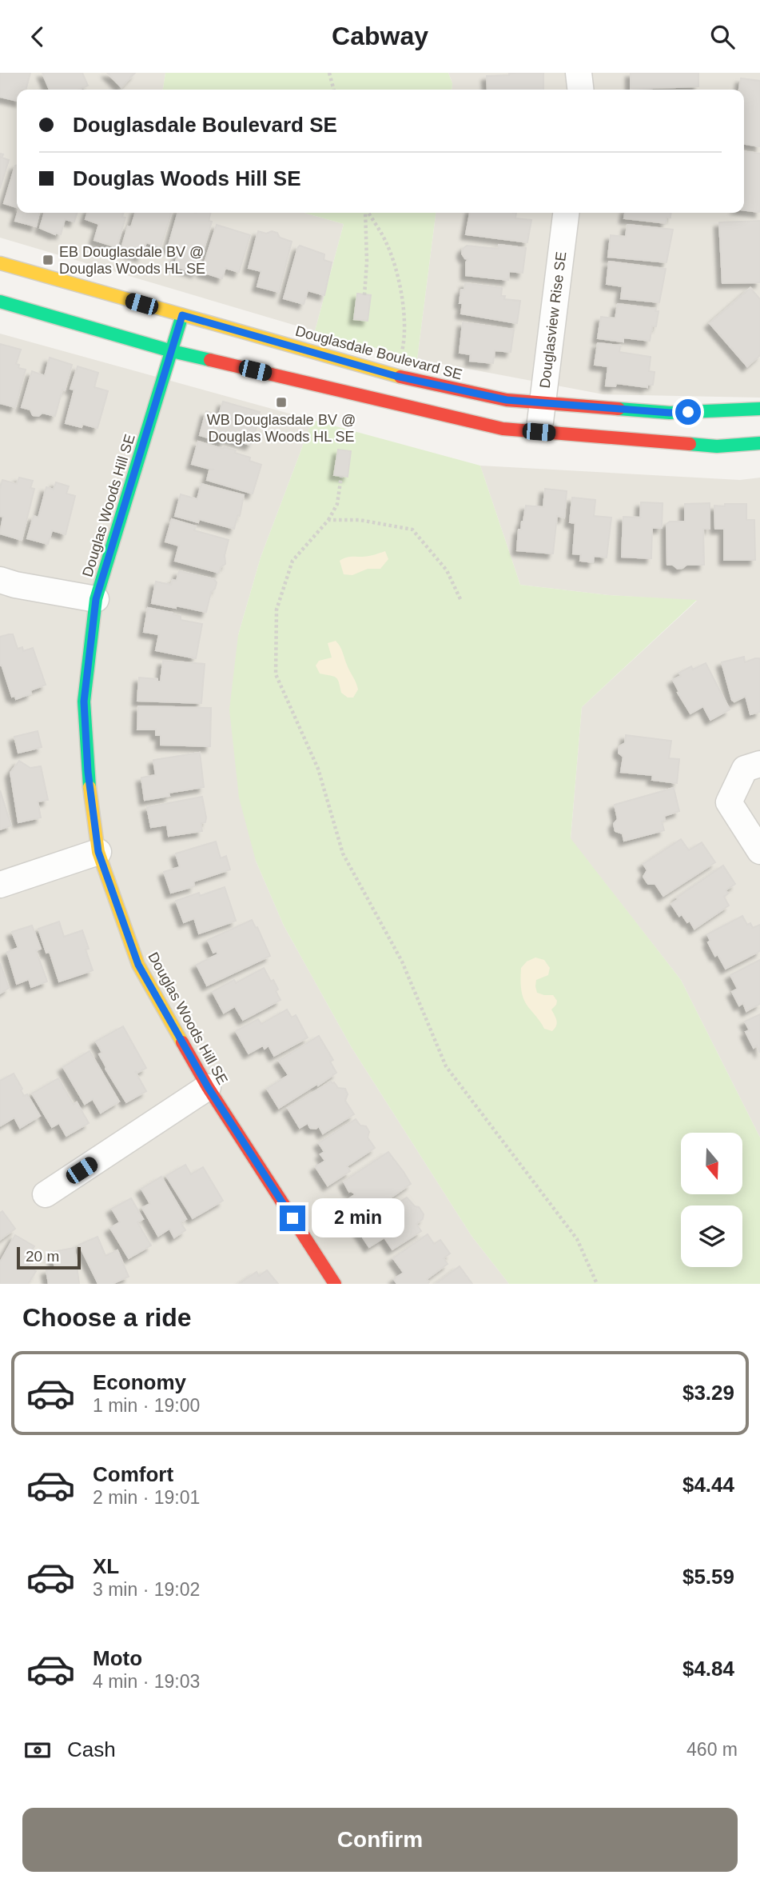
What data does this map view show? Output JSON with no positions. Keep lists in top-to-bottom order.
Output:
{
  "streets": {
    "street": ["Douglasview Rise SE", "Douglasdale Boulevard SE", "Douglas Woods Hill SE"]
  },
  "crossings": [
    ["Douglasview Rise SE", "Douglasdale Boulevard SE"],
    ["Douglasdale Boulevard SE", "Douglas Woods Hill SE"]
  ],
  "places": {
    "transit": ["EB Douglasdale BV @ Douglas Woods HL SE", "WB Douglasdale BV @ Douglas Woods HL SE"]
  },
  "scale_bar": "20 m",
  "north": "bottom",
  "page": {
    "header": "Cabway",
    "banner": ["Douglasdale Boulevard SE", "Douglas Woods Hill SE"],
    "bubble": "2 min",
    "scale": "20 m",
    "heading": "Choose a ride",
    "list": [
      {
        "name": "Economy",
        "note": "1 min · 19:00",
        "value": "$3.29"
      },
      {
        "name": "Comfort",
        "note": "2 min · 19:01",
        "value": "$4.44"
      },
      {
        "name": "XL",
        "note": "3 min · 19:02",
        "value": "$5.59"
      },
      {
        "name": "Moto",
        "note": "4 min · 19:03",
        "value": "$4.84"
      }
    ],
    "pay": ["Cash", "460 m"],
    "buttons": "Confirm"
  }
}
